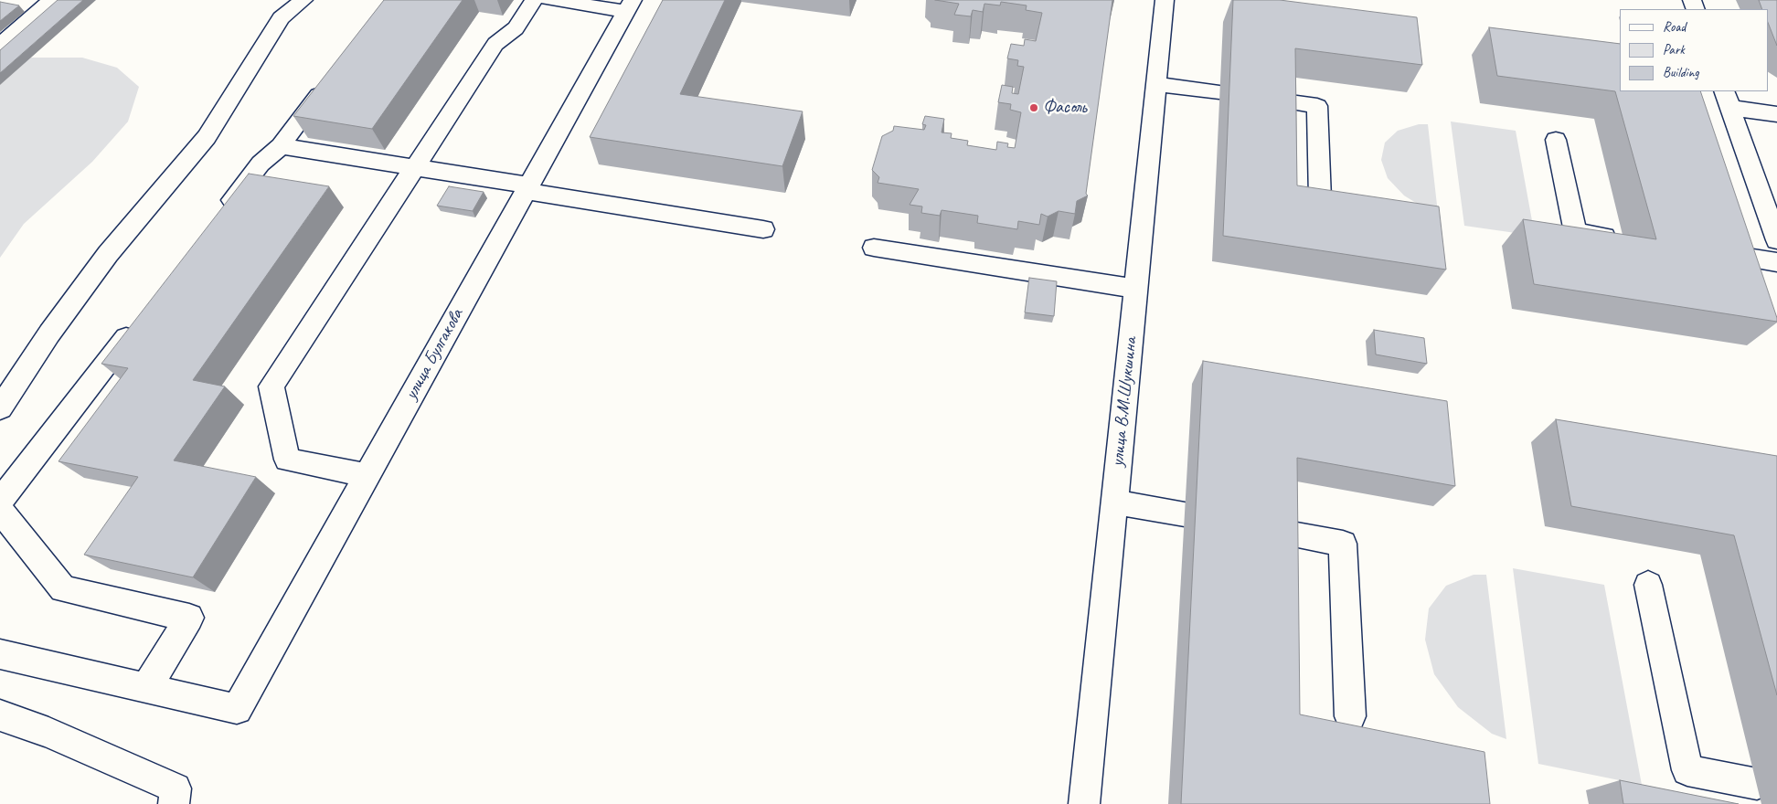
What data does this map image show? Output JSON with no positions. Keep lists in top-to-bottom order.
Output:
{
  "streets": {
    "street": ["улица Булгакова", "улица В.М.Шукшина"]
  },
  "places": ["Фасоль"],
  "legend": ["Road", "Park", "Building"]
}
